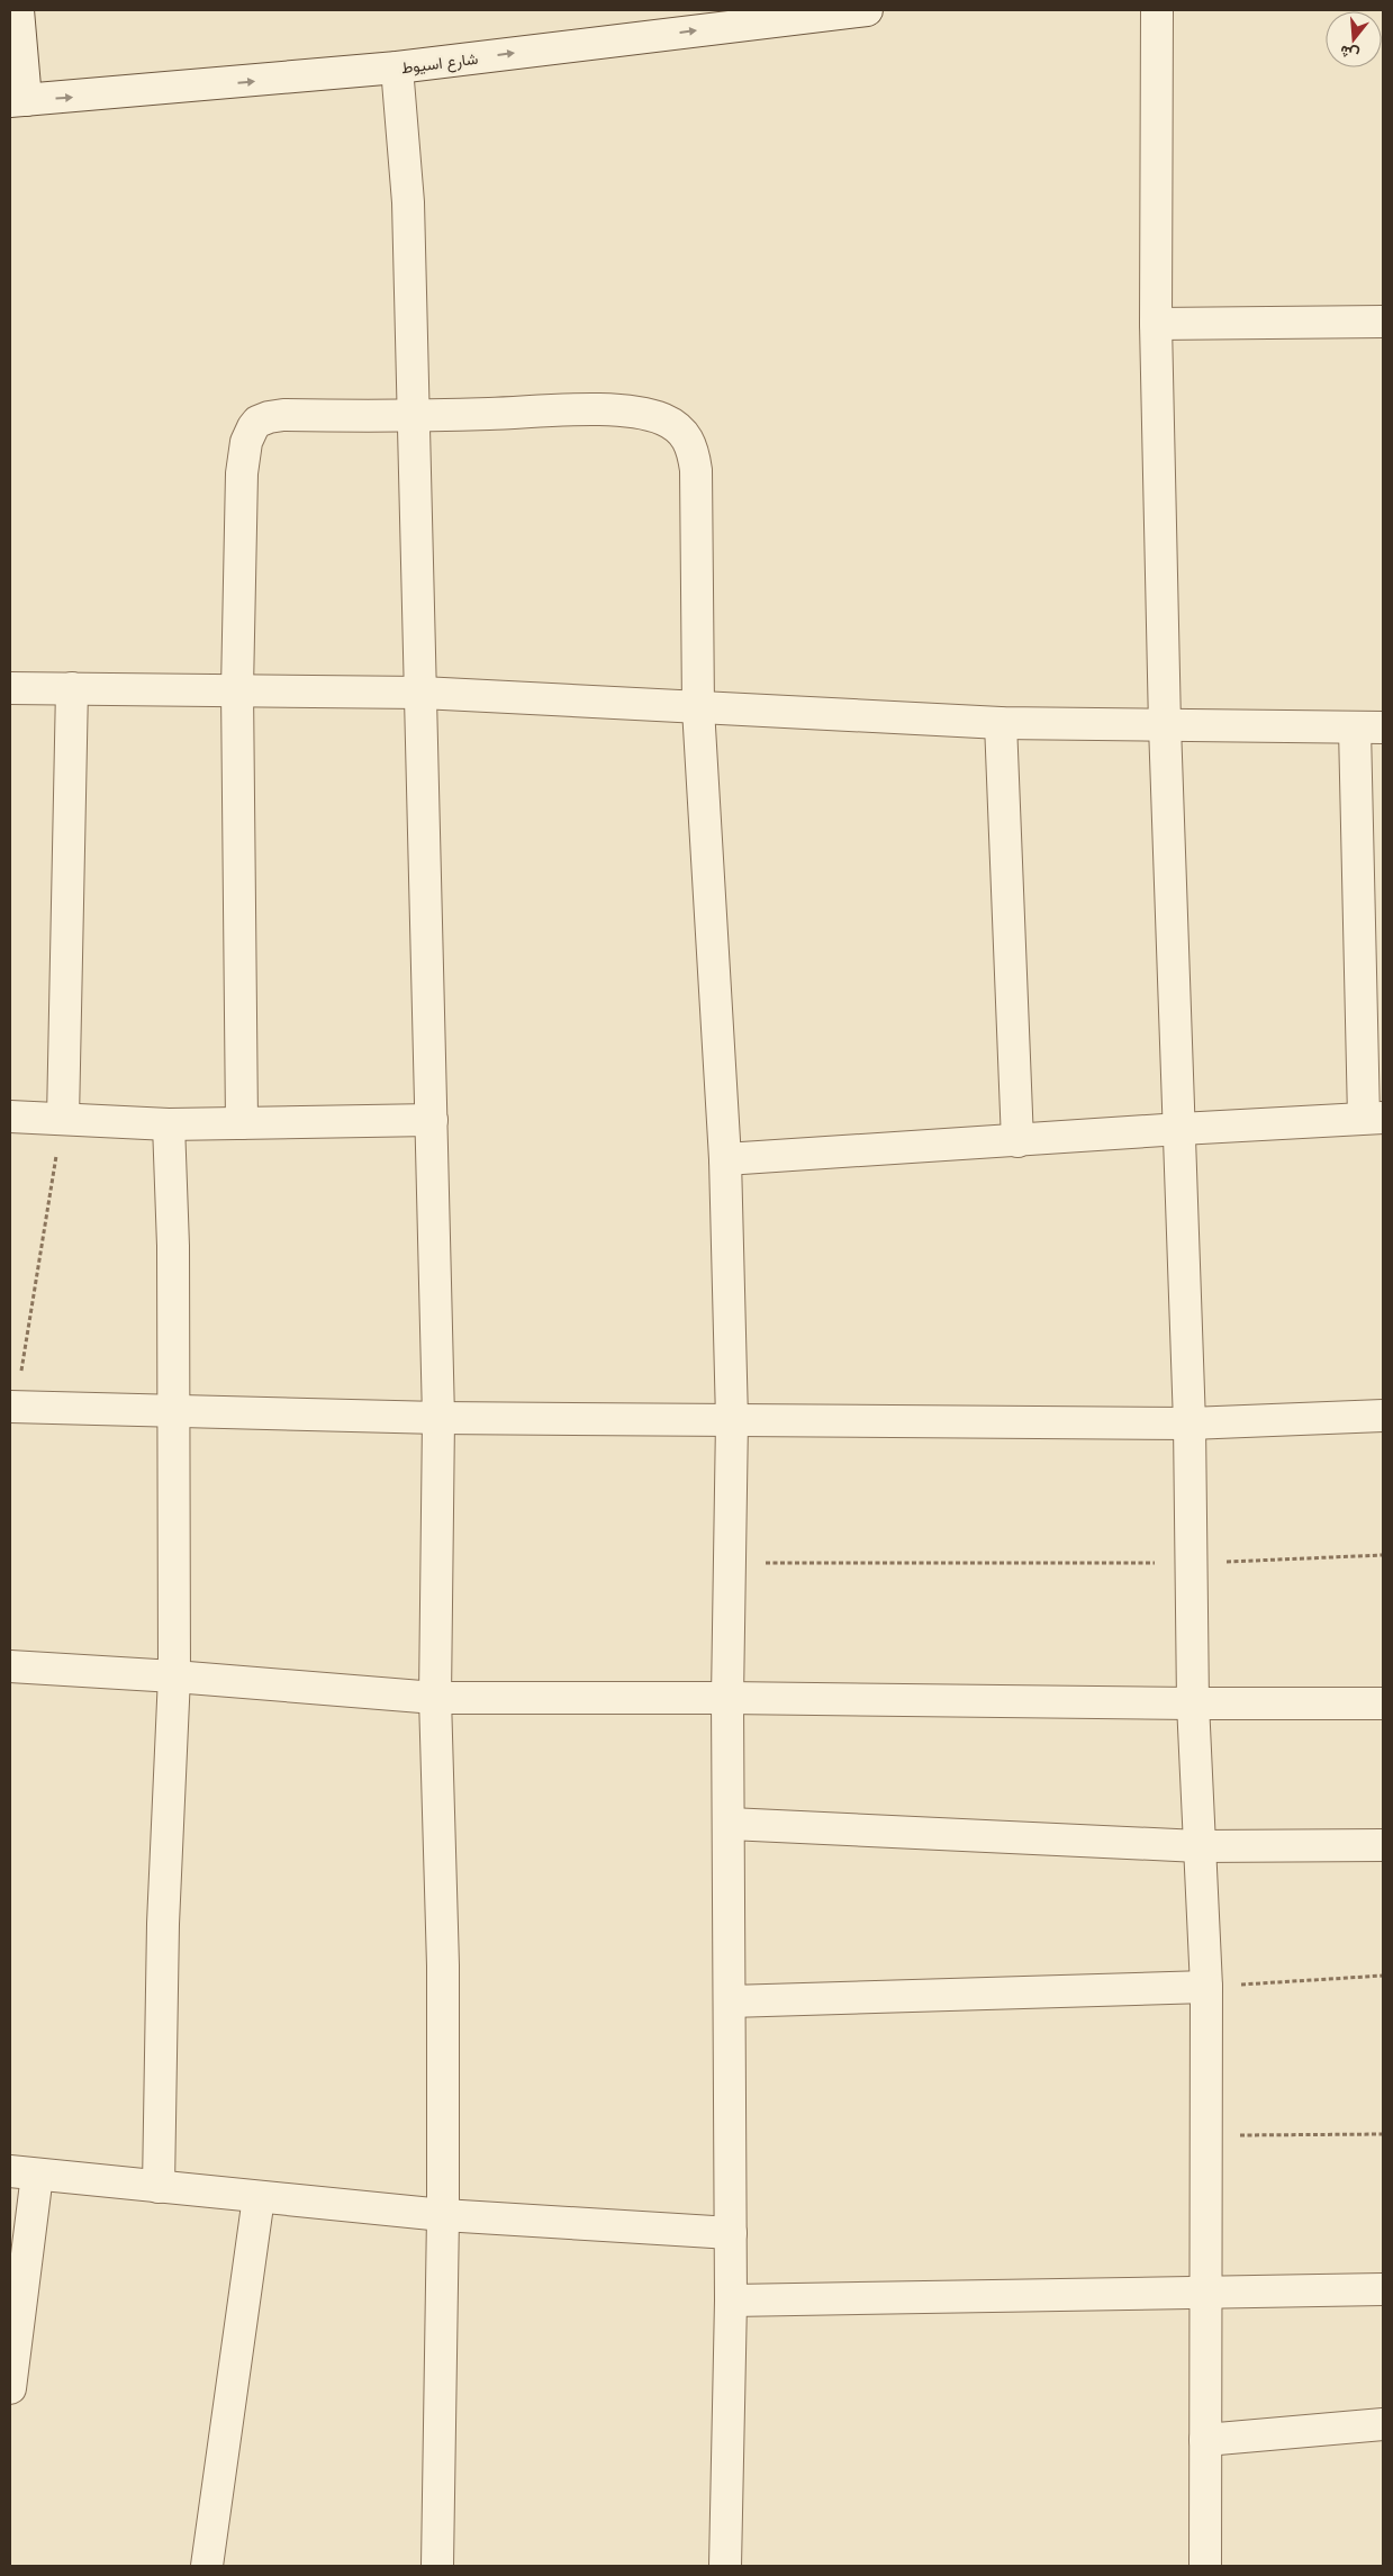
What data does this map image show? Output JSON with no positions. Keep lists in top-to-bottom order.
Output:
{
  "streets": {
    "street": ["شارع اسيوط"]
  },
  "one_way": ["شارع اسيوط"],
  "north": "bottom"
}
